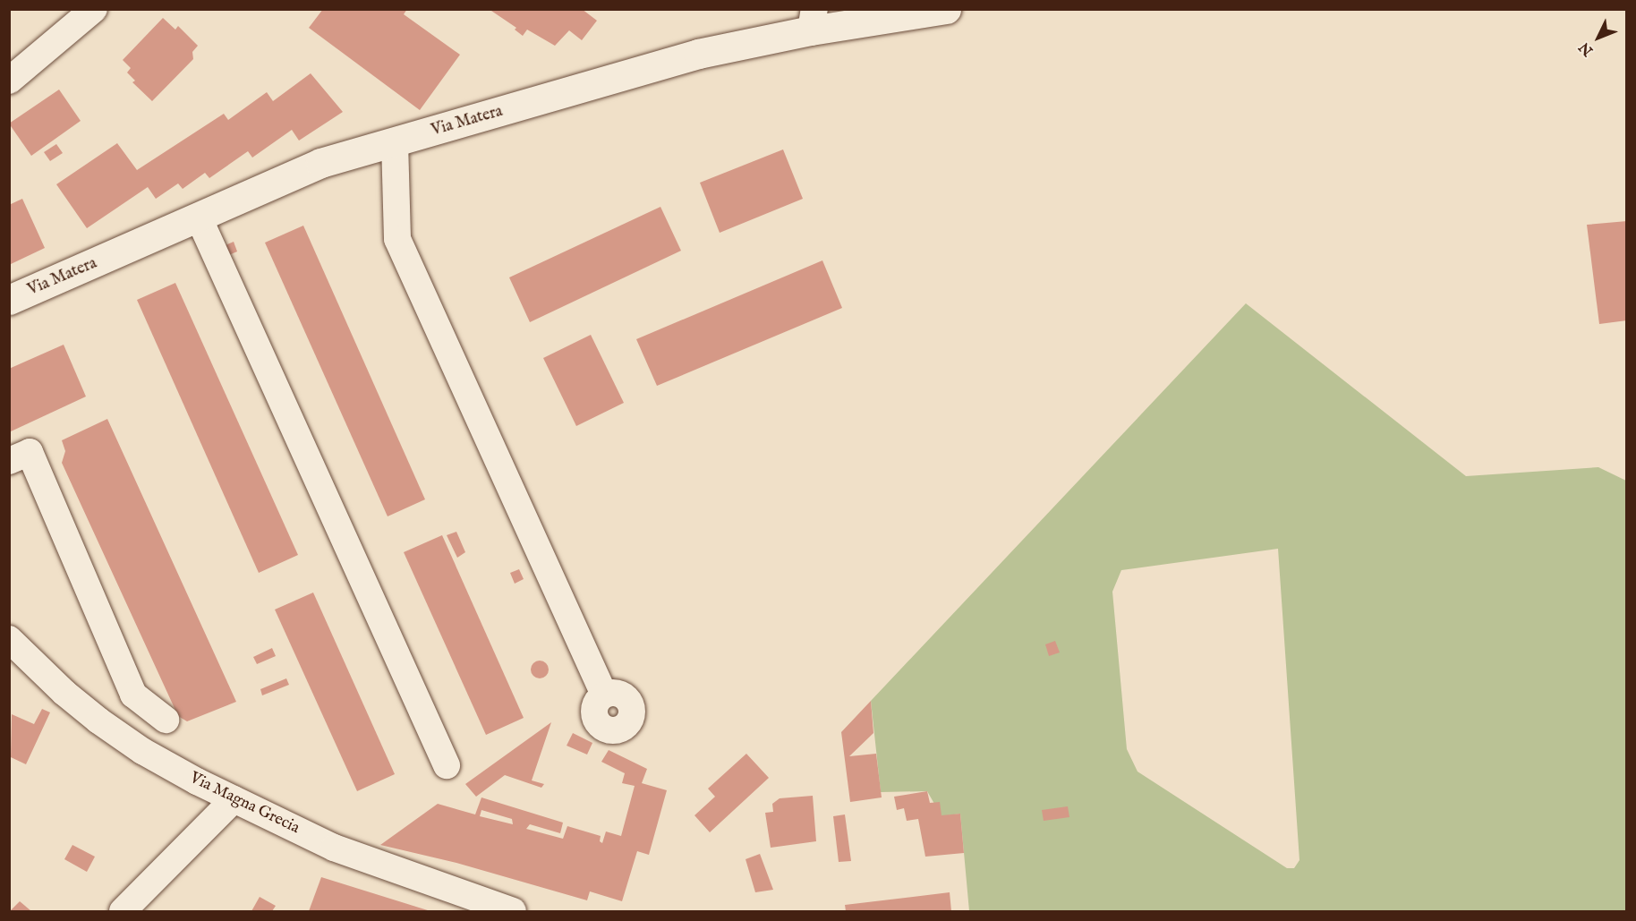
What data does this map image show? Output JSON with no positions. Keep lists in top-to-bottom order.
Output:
{
  "streets": {
    "street": ["Via Matera", "Via Magna Grecia"]
  },
  "north": "bottom left"
}
